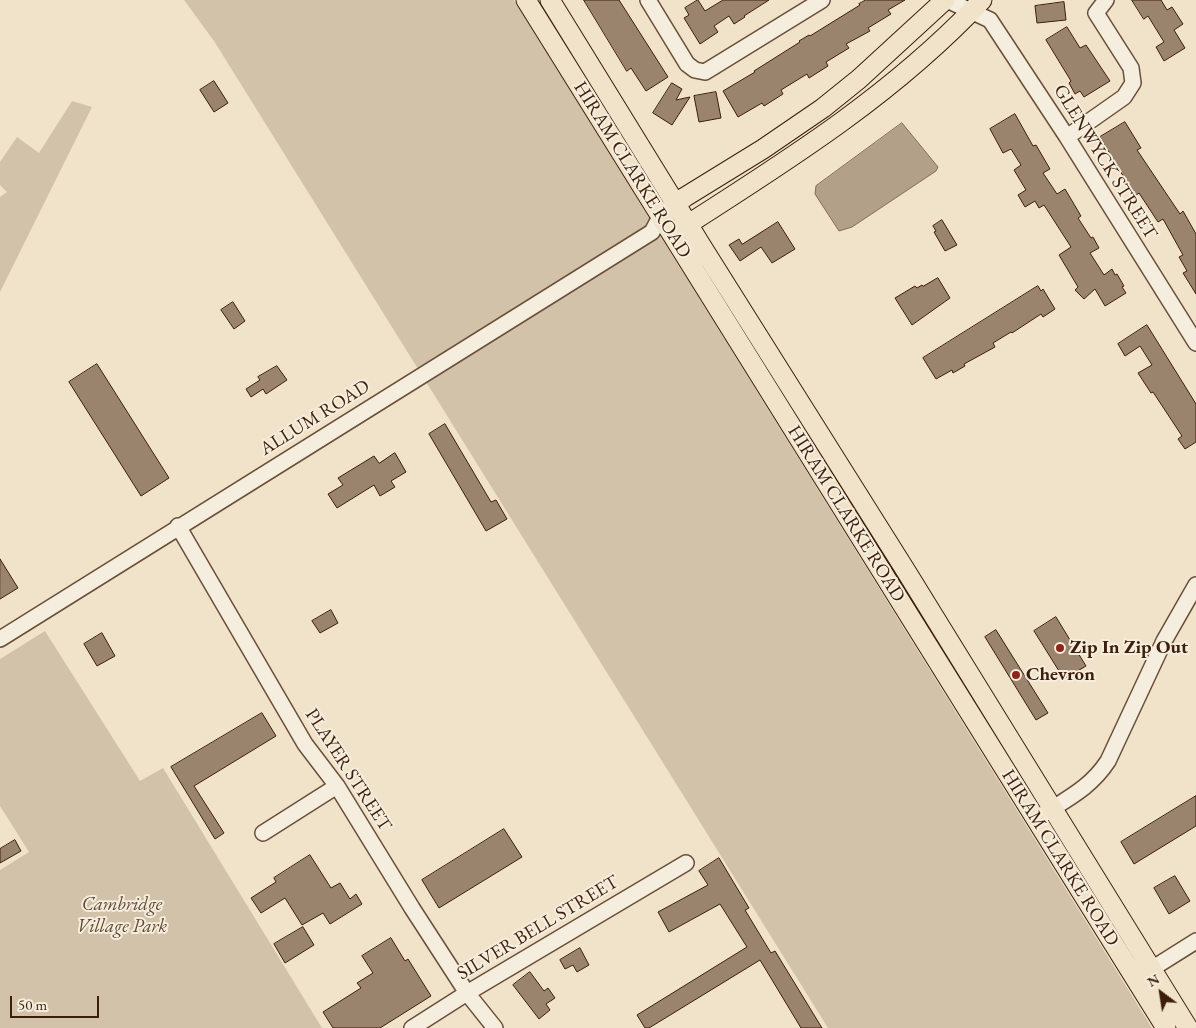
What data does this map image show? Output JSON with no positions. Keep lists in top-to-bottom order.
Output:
{
  "streets": {
    "main road": ["HIRAM CLARKE ROAD"],
    "street": [
      "GLENWYCK STREET",
      "ALLUM ROAD",
      "PLAYER STREET",
      "SILVER BELL STREET"
    ]
  },
  "crossings": [
    ["HIRAM CLARKE ROAD", "ALLUM ROAD"],
    ["ALLUM ROAD", "PLAYER STREET"],
    ["PLAYER STREET", "SILVER BELL STREET"]
  ],
  "parks": ["Cambridge Village Park"],
  "places": ["Zip In Zip Out", "Chevron"],
  "scale_bar": "50 m",
  "north": "top left"
}
